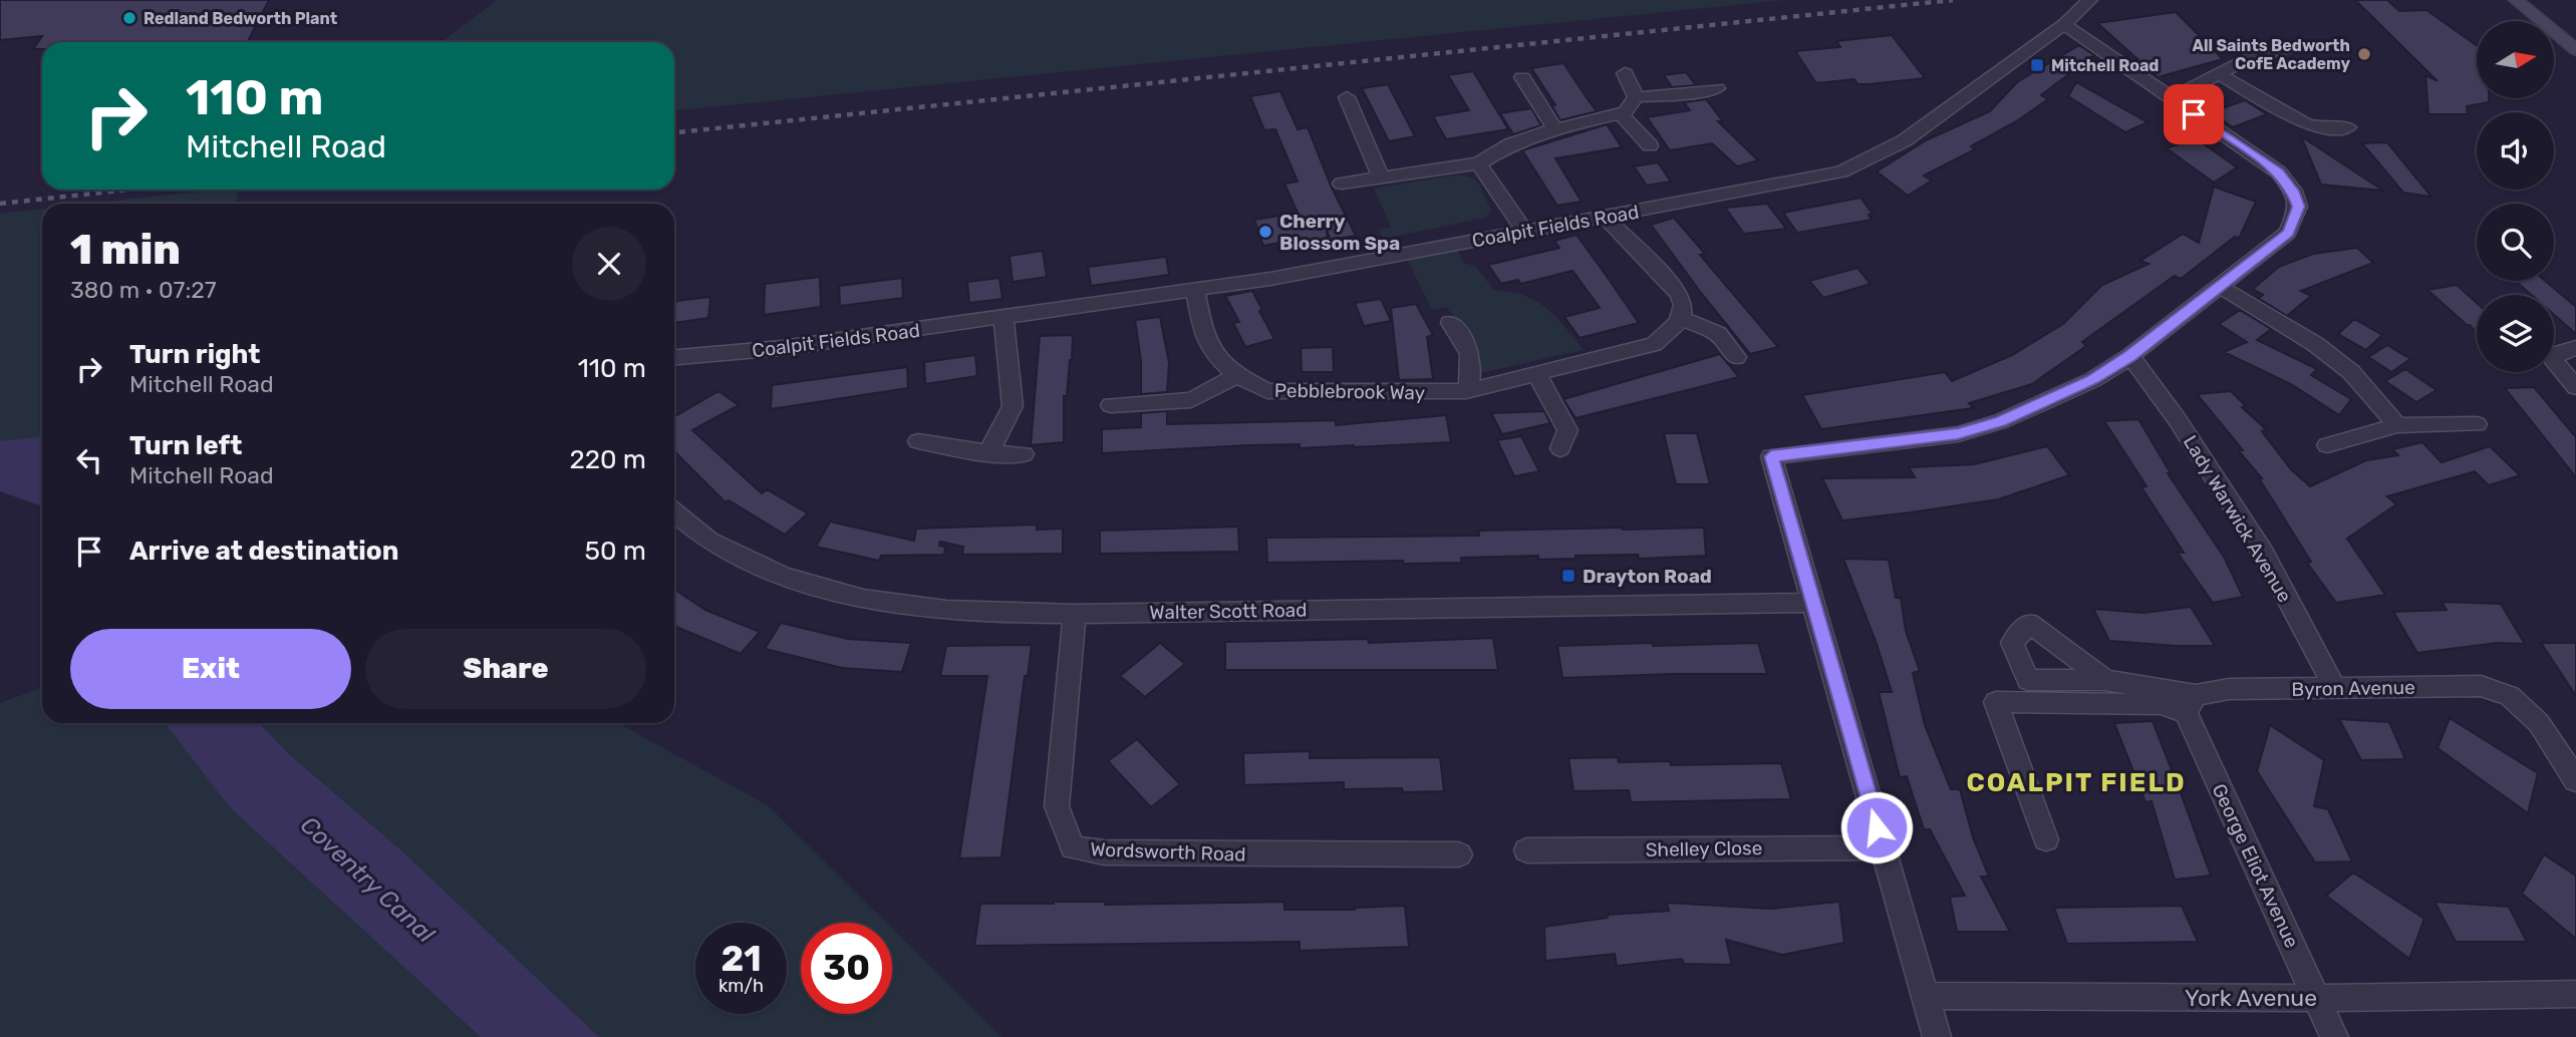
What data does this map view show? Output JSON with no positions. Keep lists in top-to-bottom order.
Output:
{
  "streets": {
    "street": [
      "Coalpit Fields Road",
      "Pebblebrook Way",
      "Lady Warwick Avenue",
      "Walter Scott Road",
      "Byron Avenue",
      "Shelley Close",
      "Wordsworth Road",
      "George Eliot Avenue",
      "York Avenue"
    ]
  },
  "crossings": [
    ["Coalpit Fields Road", "Pebblebrook Way"],
    ["Lady Warwick Avenue", "Byron Avenue"],
    ["Walter Scott Road", "Wordsworth Road"],
    ["Byron Avenue", "George Eliot Avenue"],
    ["George Eliot Avenue", "York Avenue"]
  ],
  "districts": ["COALPIT FIELD"],
  "water": ["Coventry Canal"],
  "places": {
    "other": ["Redland Bedworth Plant", "All Saints Bedworth CofE Academy", "Cherry Blossom Spa"],
    "transit": ["Mitchell Road", "Drayton Road"]
  },
  "north": "right",
  "page": {
    "turn": ["110 m", "Mitchell Road"],
    "heading": ["1 min", "380 m · 07:27"],
    "list": [
      {
        "name": "Turn right",
        "note": "Mitchell Road",
        "value": "110 m"
      },
      {
        "name": "Turn left",
        "note": "Mitchell Road",
        "value": "220 m"
      },
      {
        "name": "Arrive at destination",
        "value": "50 m"
      }
    ],
    "buttons": ["Exit", "Share"],
    "speed": "21 km/h",
    "limit": "30"
  }
}
